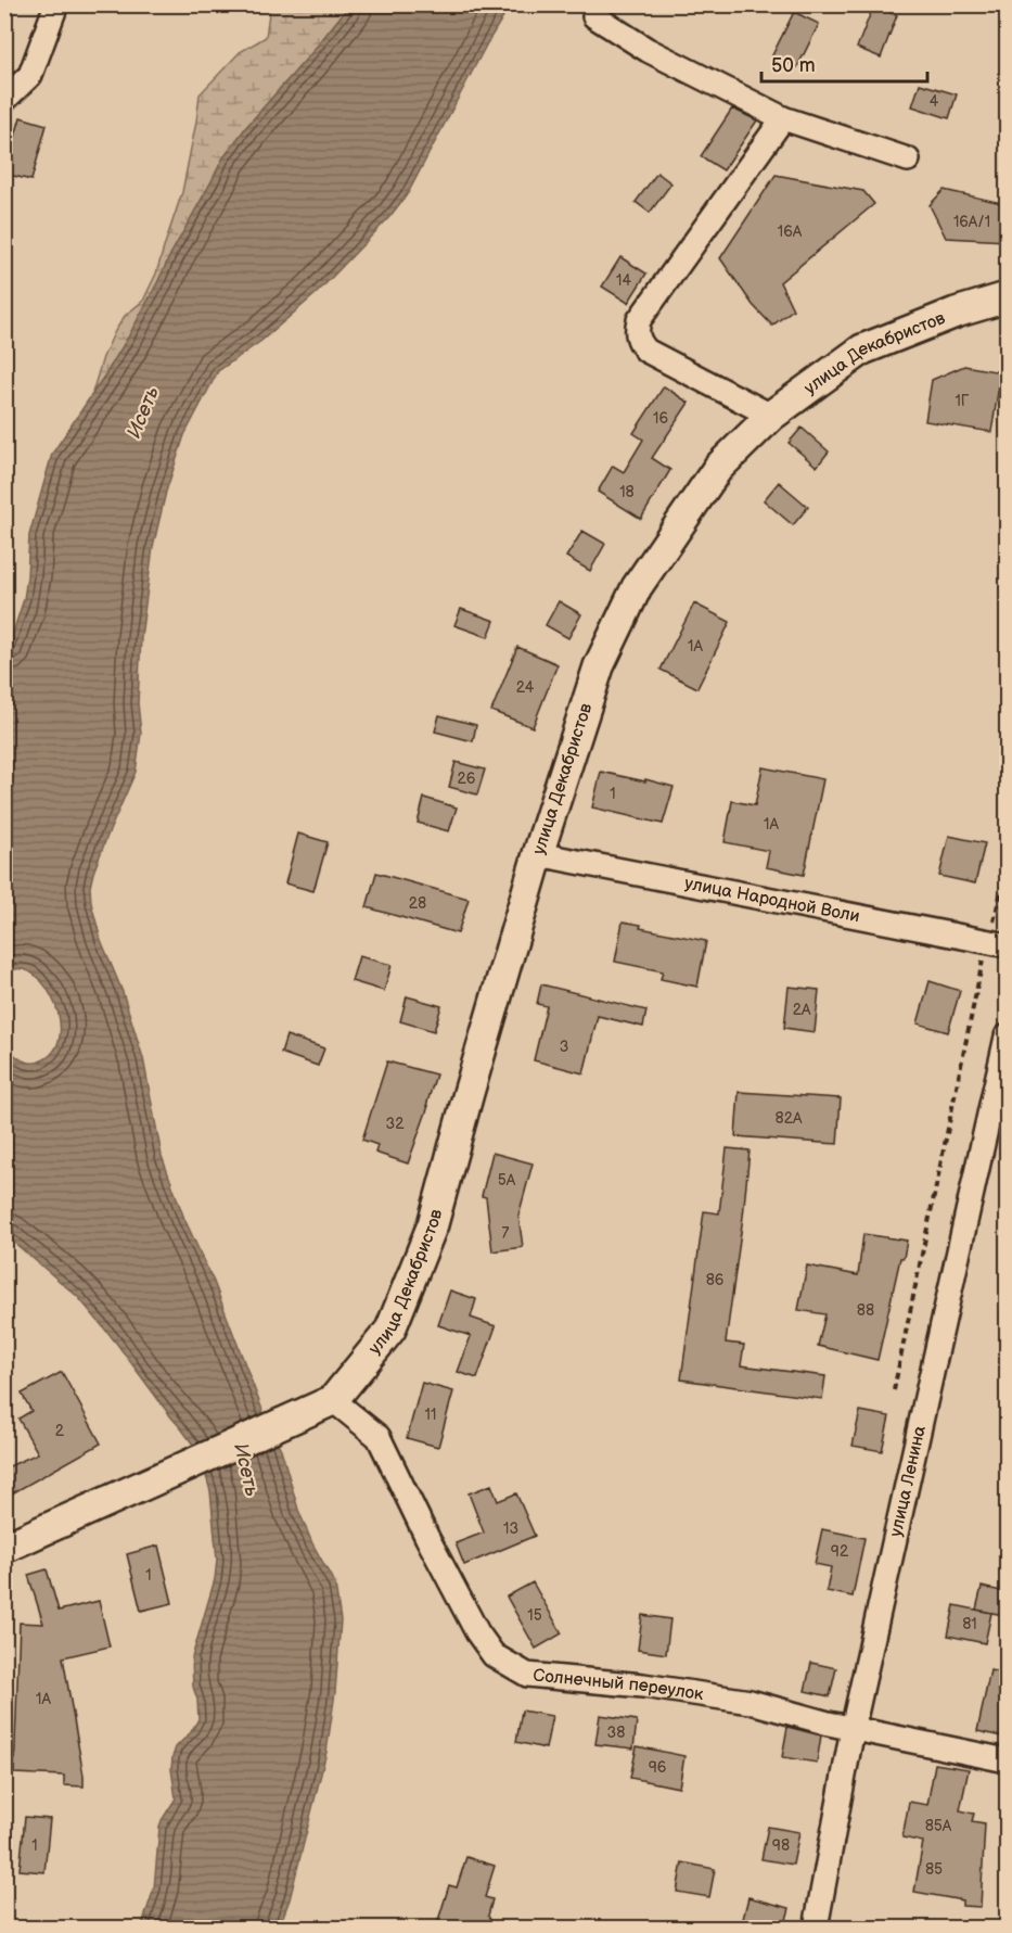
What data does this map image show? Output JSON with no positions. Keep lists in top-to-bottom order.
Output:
{
  "streets": {
    "main road": ["улица Декабристов"],
    "street": ["улица Народной Воли", "улица Ленина", "Солнечный переулок"]
  },
  "crossings": [
    ["улица Декабристов", "улица Народной Воли"],
    ["улица Декабристов", "Солнечный переулок"],
    ["улица Ленина", "Солнечный переулок"]
  ],
  "water": ["Исеть"],
  "house_numbers": [
    "4",
    "16А/1",
    "16А",
    "14",
    "1Г",
    "16",
    "18",
    "1А",
    "24",
    "26",
    "1",
    "1А",
    "28",
    "2А",
    "3",
    "82А",
    "32",
    "5А",
    "7",
    "86",
    "88",
    "11",
    "2",
    "13",
    "92",
    "1",
    "15",
    "81",
    "1А",
    "38",
    "96",
    "85А",
    "1",
    "98",
    "85"
  ],
  "scale_bar": "50 m"
}
